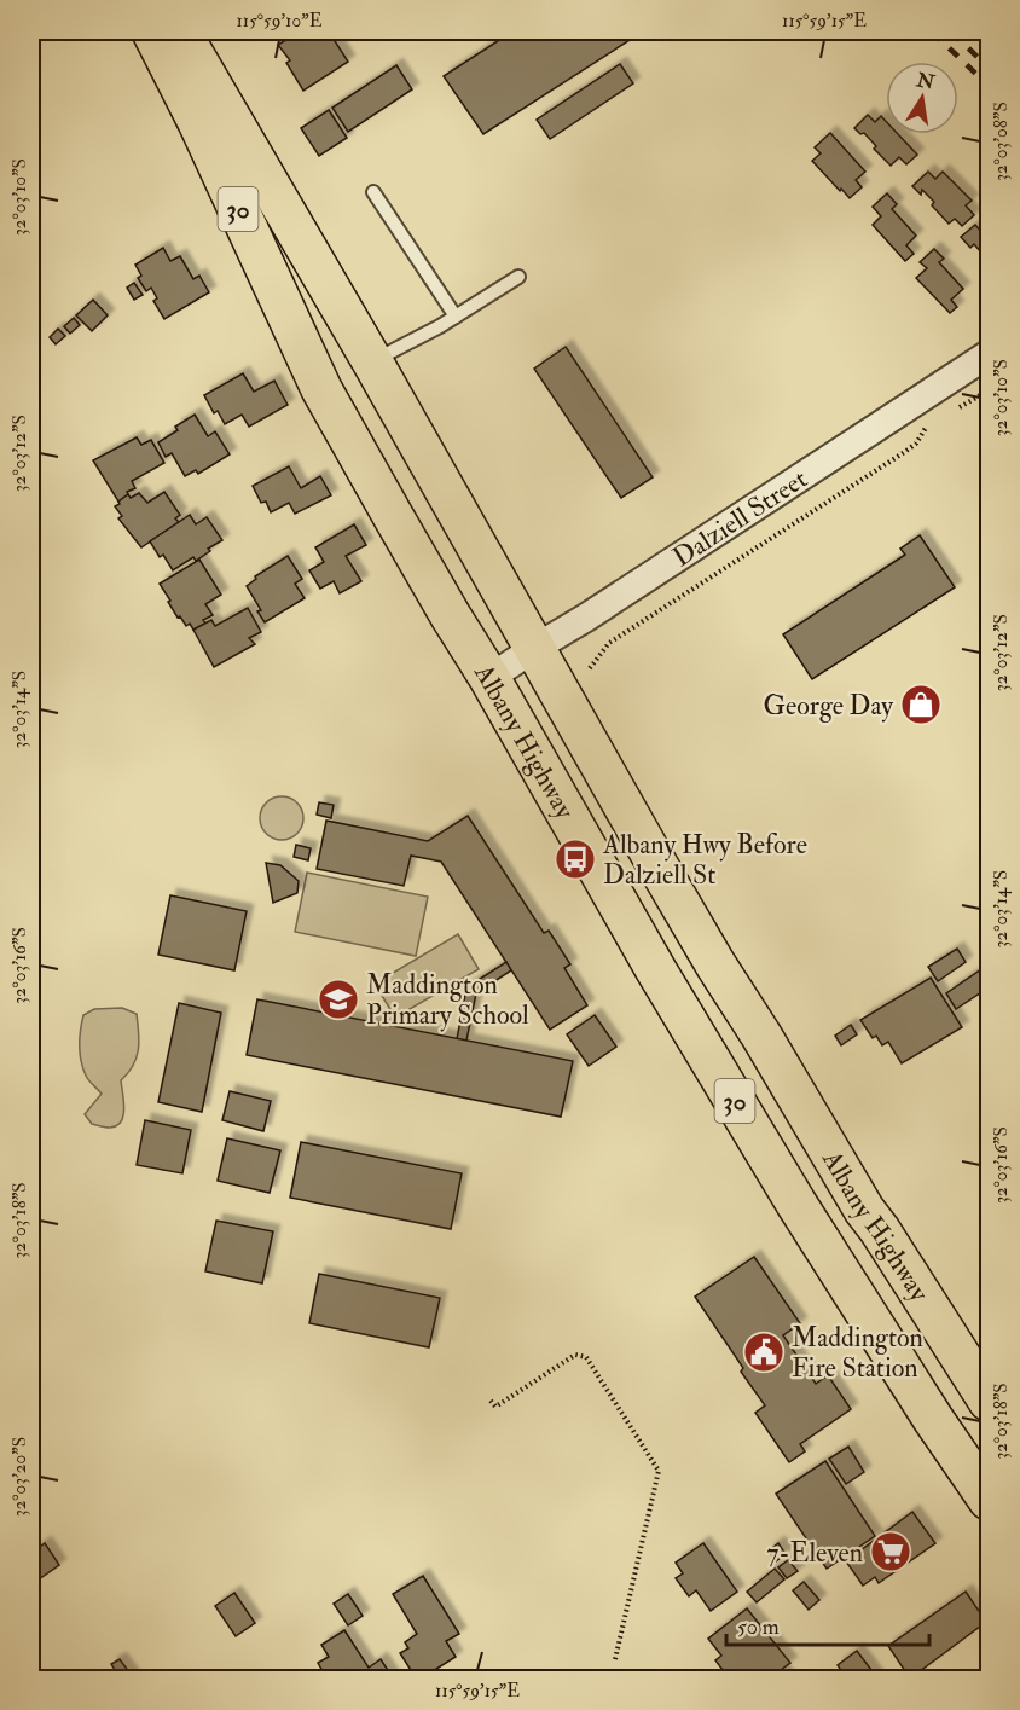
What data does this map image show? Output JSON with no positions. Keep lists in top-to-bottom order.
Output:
{
  "streets": {
    "highway": ["30", "Albany Highway"],
    "street": ["Dalziell Street"]
  },
  "crossings": [
    ["Dalziell Street", "Albany Highway"]
  ],
  "places": {
    "shop": ["George Day"],
    "bus stop": ["Albany Hwy Before Dalziell St"],
    "school or university": ["Maddington Primary School"],
    "public building": ["Maddington Fire Station"],
    "supermarket": ["7-Eleven"]
  },
  "scale_bar": "50 m",
  "north": "top",
  "coordinates": [
    "115°59'10\"E",
    "115°59'15\"E",
    "32°03'08\"S",
    "32°03'10\"S",
    "32°03'12\"S",
    "32°03'14\"S",
    "32°03'16\"S",
    "32°03'18\"S",
    "32°03'20\"S"
  ]
}
